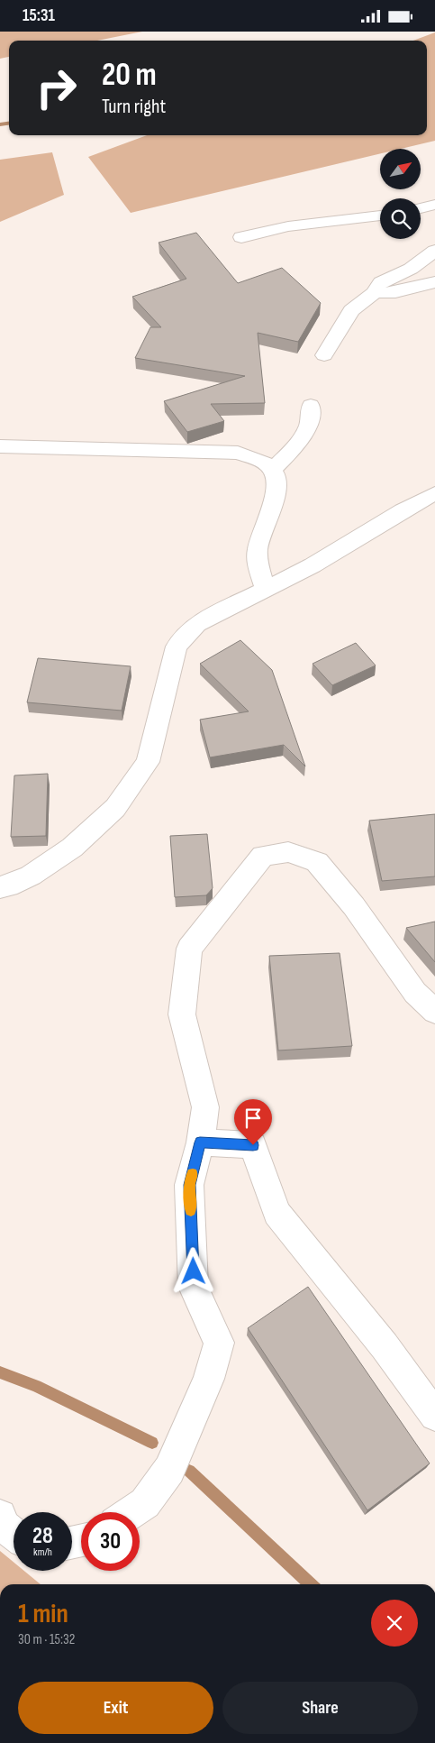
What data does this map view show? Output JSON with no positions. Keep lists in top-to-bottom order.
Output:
{
  "north": "top right",
  "page": {
    "status": "15:31",
    "turn": ["20 m", "Turn right"],
    "speed": "28 km/h",
    "limit": "30",
    "heading": ["1 min", "30 m · 15:32"],
    "buttons": ["Exit", "Share"]
  }
}
